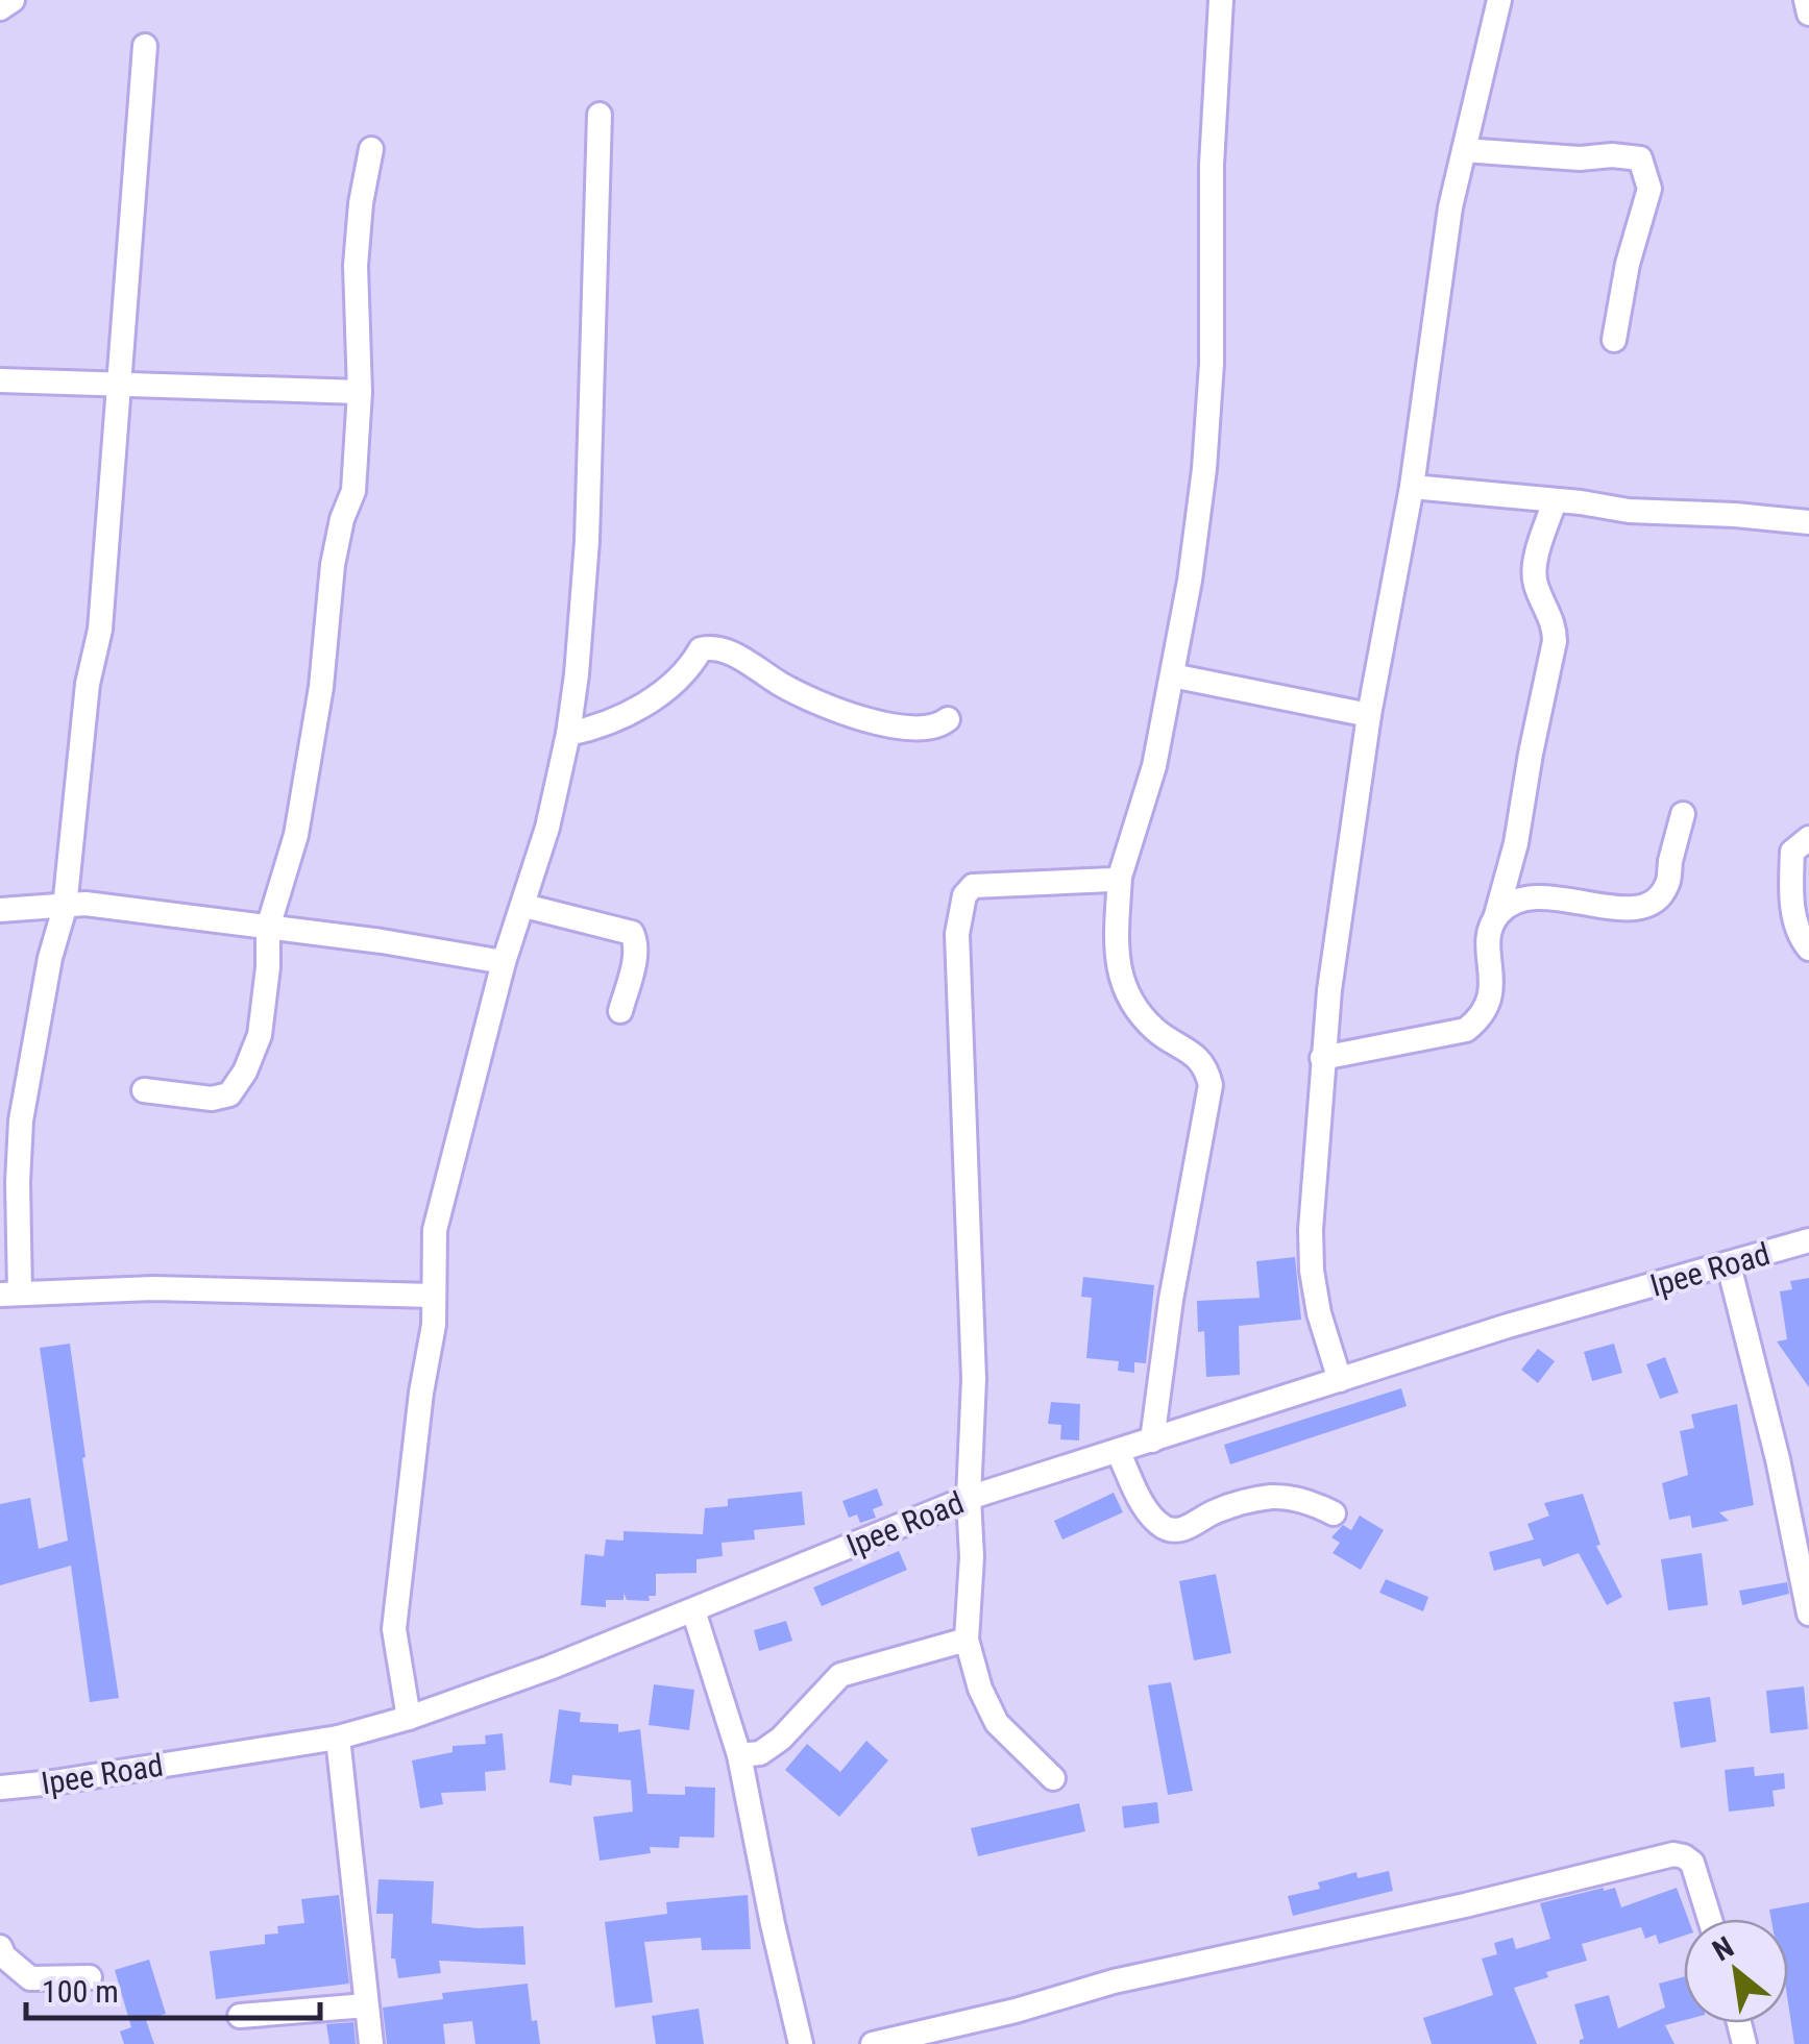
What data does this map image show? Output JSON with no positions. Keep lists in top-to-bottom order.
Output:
{
  "streets": {
    "street": ["Ipee Road"]
  },
  "scale_bar": "100 m",
  "north": "top left"
}
